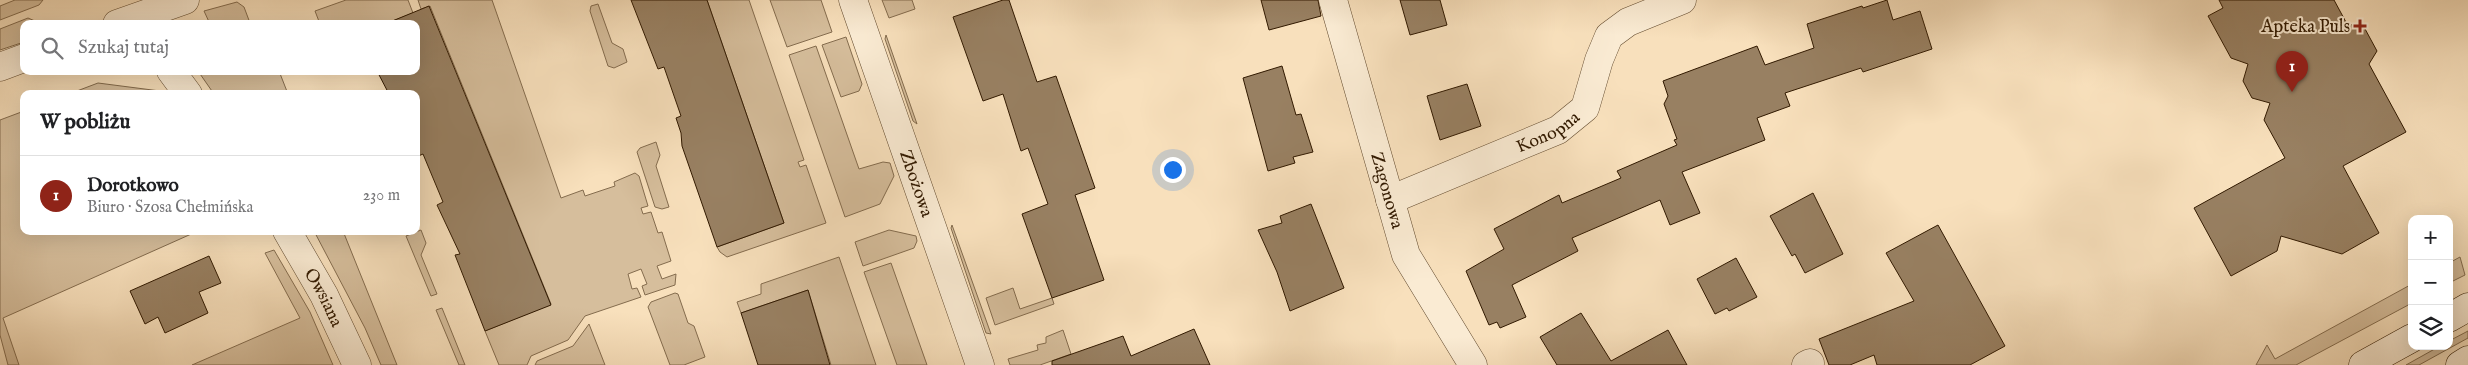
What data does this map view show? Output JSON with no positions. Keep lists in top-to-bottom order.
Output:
{
  "streets": {
    "street": [
      "Konopna",
      "Zbożowa",
      "Zagonowa",
      "Owsiana"
    ]
  },
  "crossings": [
    ["Konopna", "Zagonowa"]
  ],
  "places": {
    "health": ["Apteka Puls"]
  },
  "page": {
    "search": "Szukaj tutaj",
    "pins": "1",
    "heading": "W pobliżu",
    "list": [
      {
        "mark": "1",
        "name": "Dorotkowo",
        "note": "Biuro · Szosa Chełmińska",
        "value": "230 m"
      }
    ],
    "map_buttons": ["+", "−"]
  }
}
